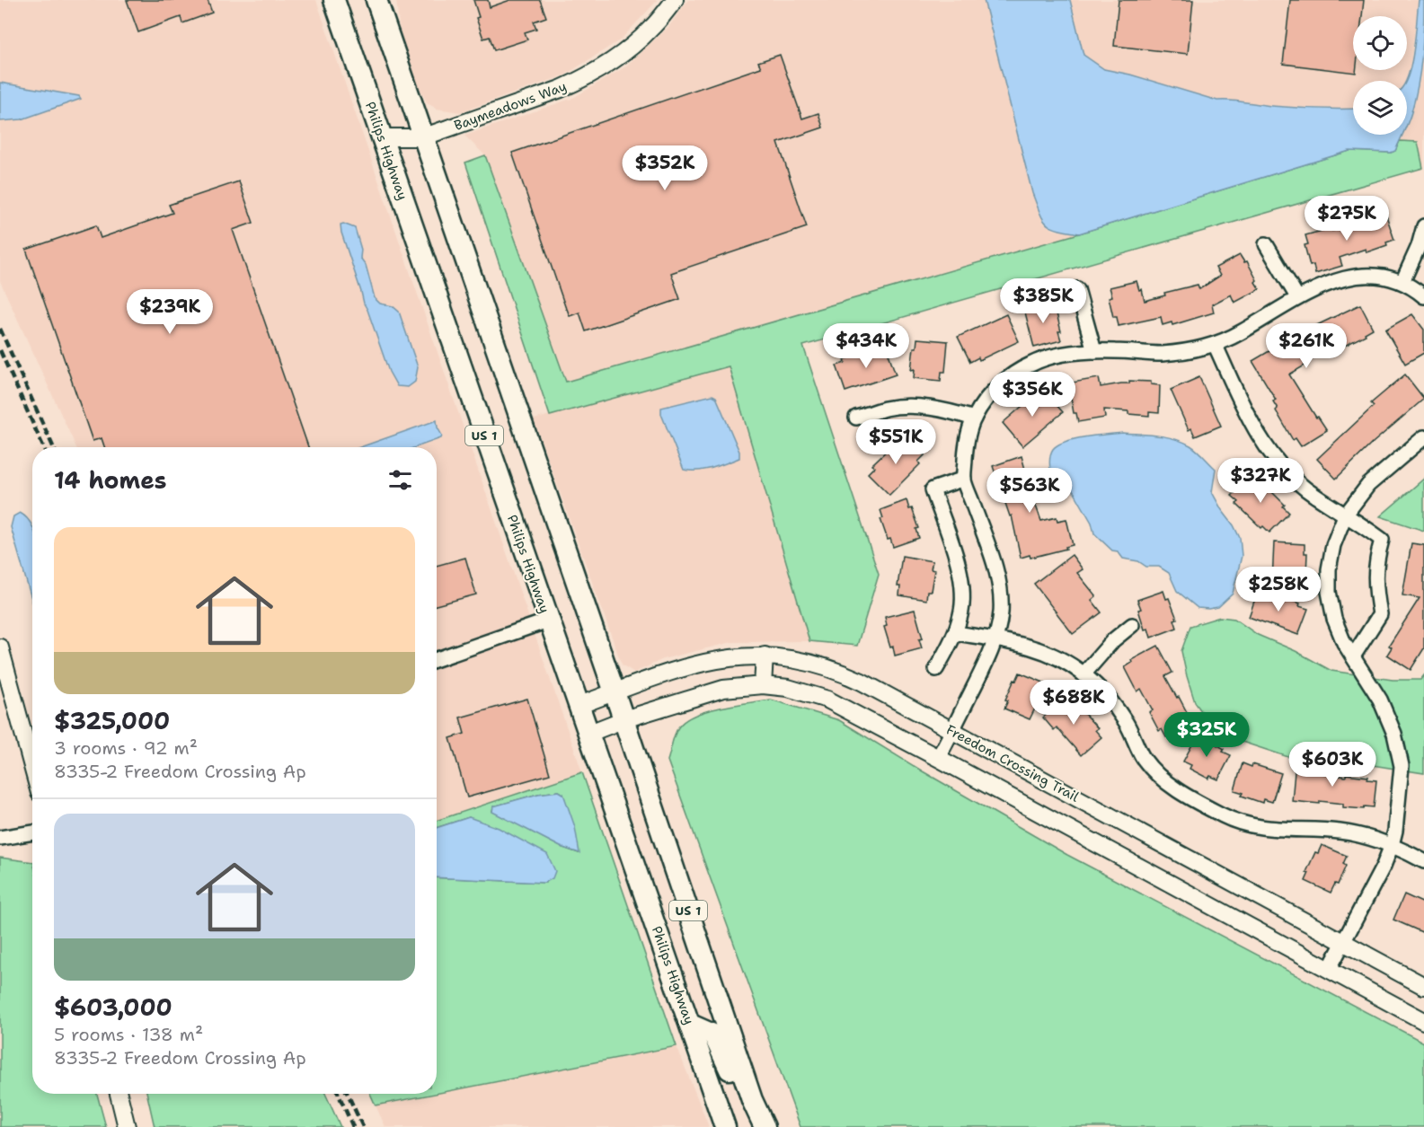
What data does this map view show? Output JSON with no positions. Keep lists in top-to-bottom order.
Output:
{
  "streets": {
    "main road": ["Philips Highway", "US 1"],
    "street": ["Baymeadows Way", "Freedom Crossing Trail"]
  },
  "crossings": [
    ["Baymeadows Way", "Philips Highway"],
    ["Baymeadows Way", "US 1"],
    ["Philips Highway", "Freedom Crossing Trail"],
    ["US 1", "Freedom Crossing Trail"]
  ],
  "page": {
    "price": [
      "$352K",
      "$275K",
      "$385K",
      "$239K",
      "$434K",
      "$261K",
      "$356K",
      "$551K",
      "$327K",
      "$563K",
      "$258K",
      "$688K",
      "$325K",
      "$603K"
    ],
    "heading": "14 homes",
    "list": [
      {
        "name": "$325,000",
        "note": "3 rooms · 92 m² · 8335-2 Freedom Crossing Ap"
      },
      {
        "name": "$603,000",
        "note": "5 rooms · 138 m² · 8335-2 Freedom Crossing Ap"
      }
    ]
  }
}
